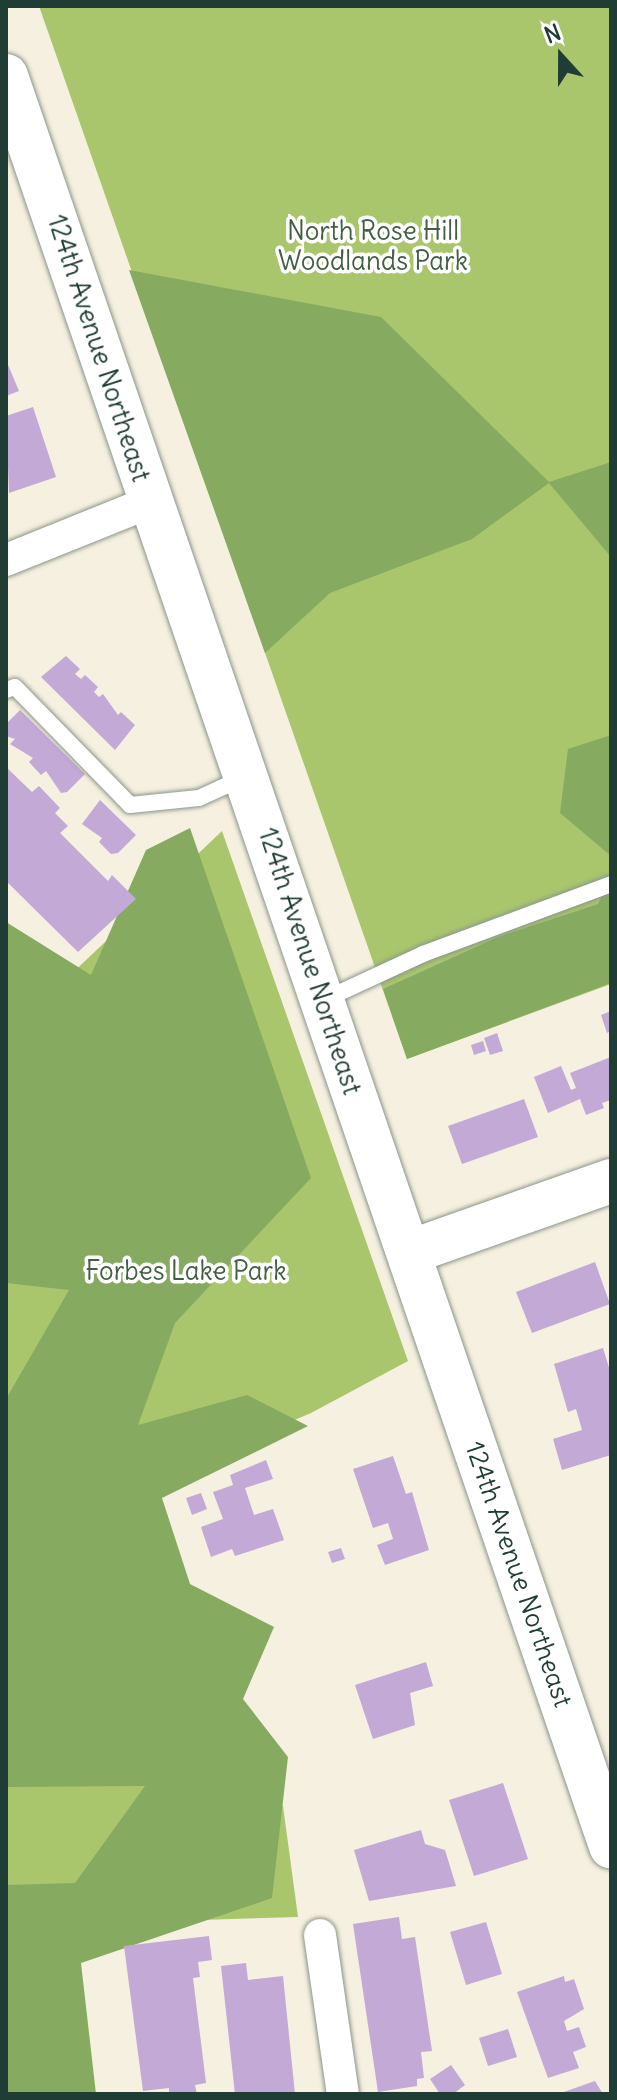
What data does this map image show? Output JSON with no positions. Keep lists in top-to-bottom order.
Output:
{
  "streets": {
    "main road": ["124th Avenue Northeast"]
  },
  "parks": ["North Rose Hill Woodlands Park", "Forbes Lake Park"],
  "north": "top"
}
